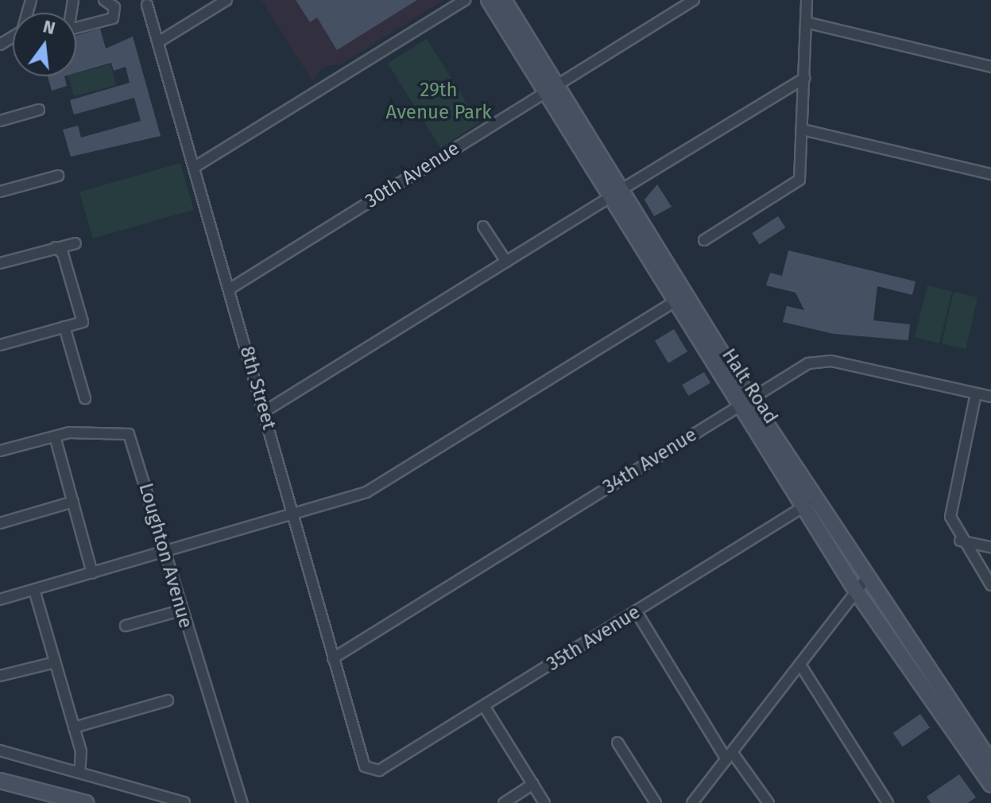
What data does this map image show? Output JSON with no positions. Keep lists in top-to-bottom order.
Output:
{
  "streets": {
    "street": [
      "30th Avenue",
      "Halt Road",
      "8th Street",
      "34th Avenue",
      "Loughton Avenue",
      "35th Avenue"
    ]
  },
  "crossings": [
    ["30th Avenue", "Halt Road"],
    ["30th Avenue", "8th Street"],
    ["Halt Road", "34th Avenue"],
    ["Halt Road", "35th Avenue"],
    ["8th Street", "34th Avenue"],
    ["8th Street", "35th Avenue"]
  ],
  "parks": ["29th Avenue Park"],
  "north": "top"
}
